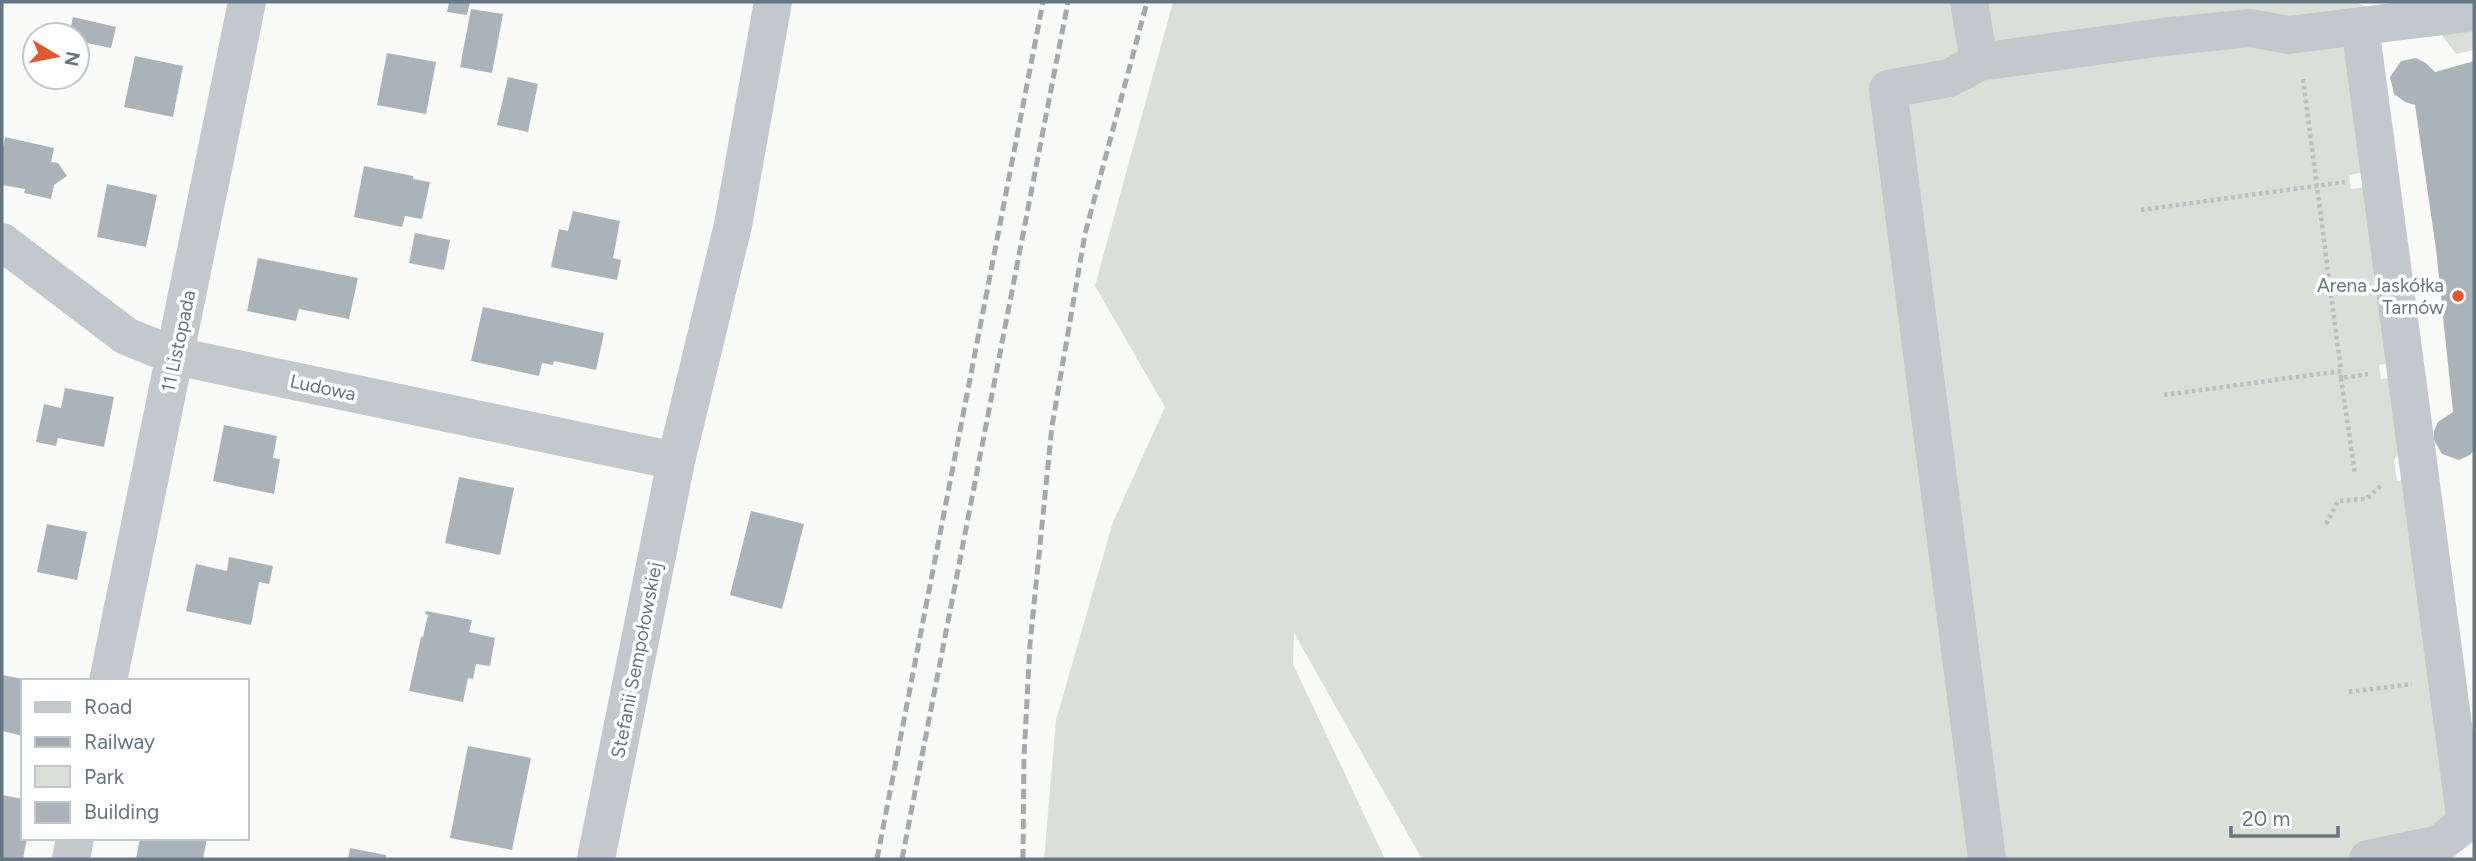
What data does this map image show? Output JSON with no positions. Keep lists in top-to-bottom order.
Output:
{
  "streets": {
    "street": ["11 Listopada", "Ludowa", "Stefanii Sempołowskiej"]
  },
  "crossings": [
    ["11 Listopada", "Ludowa"],
    ["Ludowa", "Stefanii Sempołowskiej"]
  ],
  "places": ["Arena Jaskółka Tarnów"],
  "legend": [
    "Road",
    "Railway",
    "Park",
    "Building"
  ],
  "scale_bar": "20 m",
  "north": "right"
}
